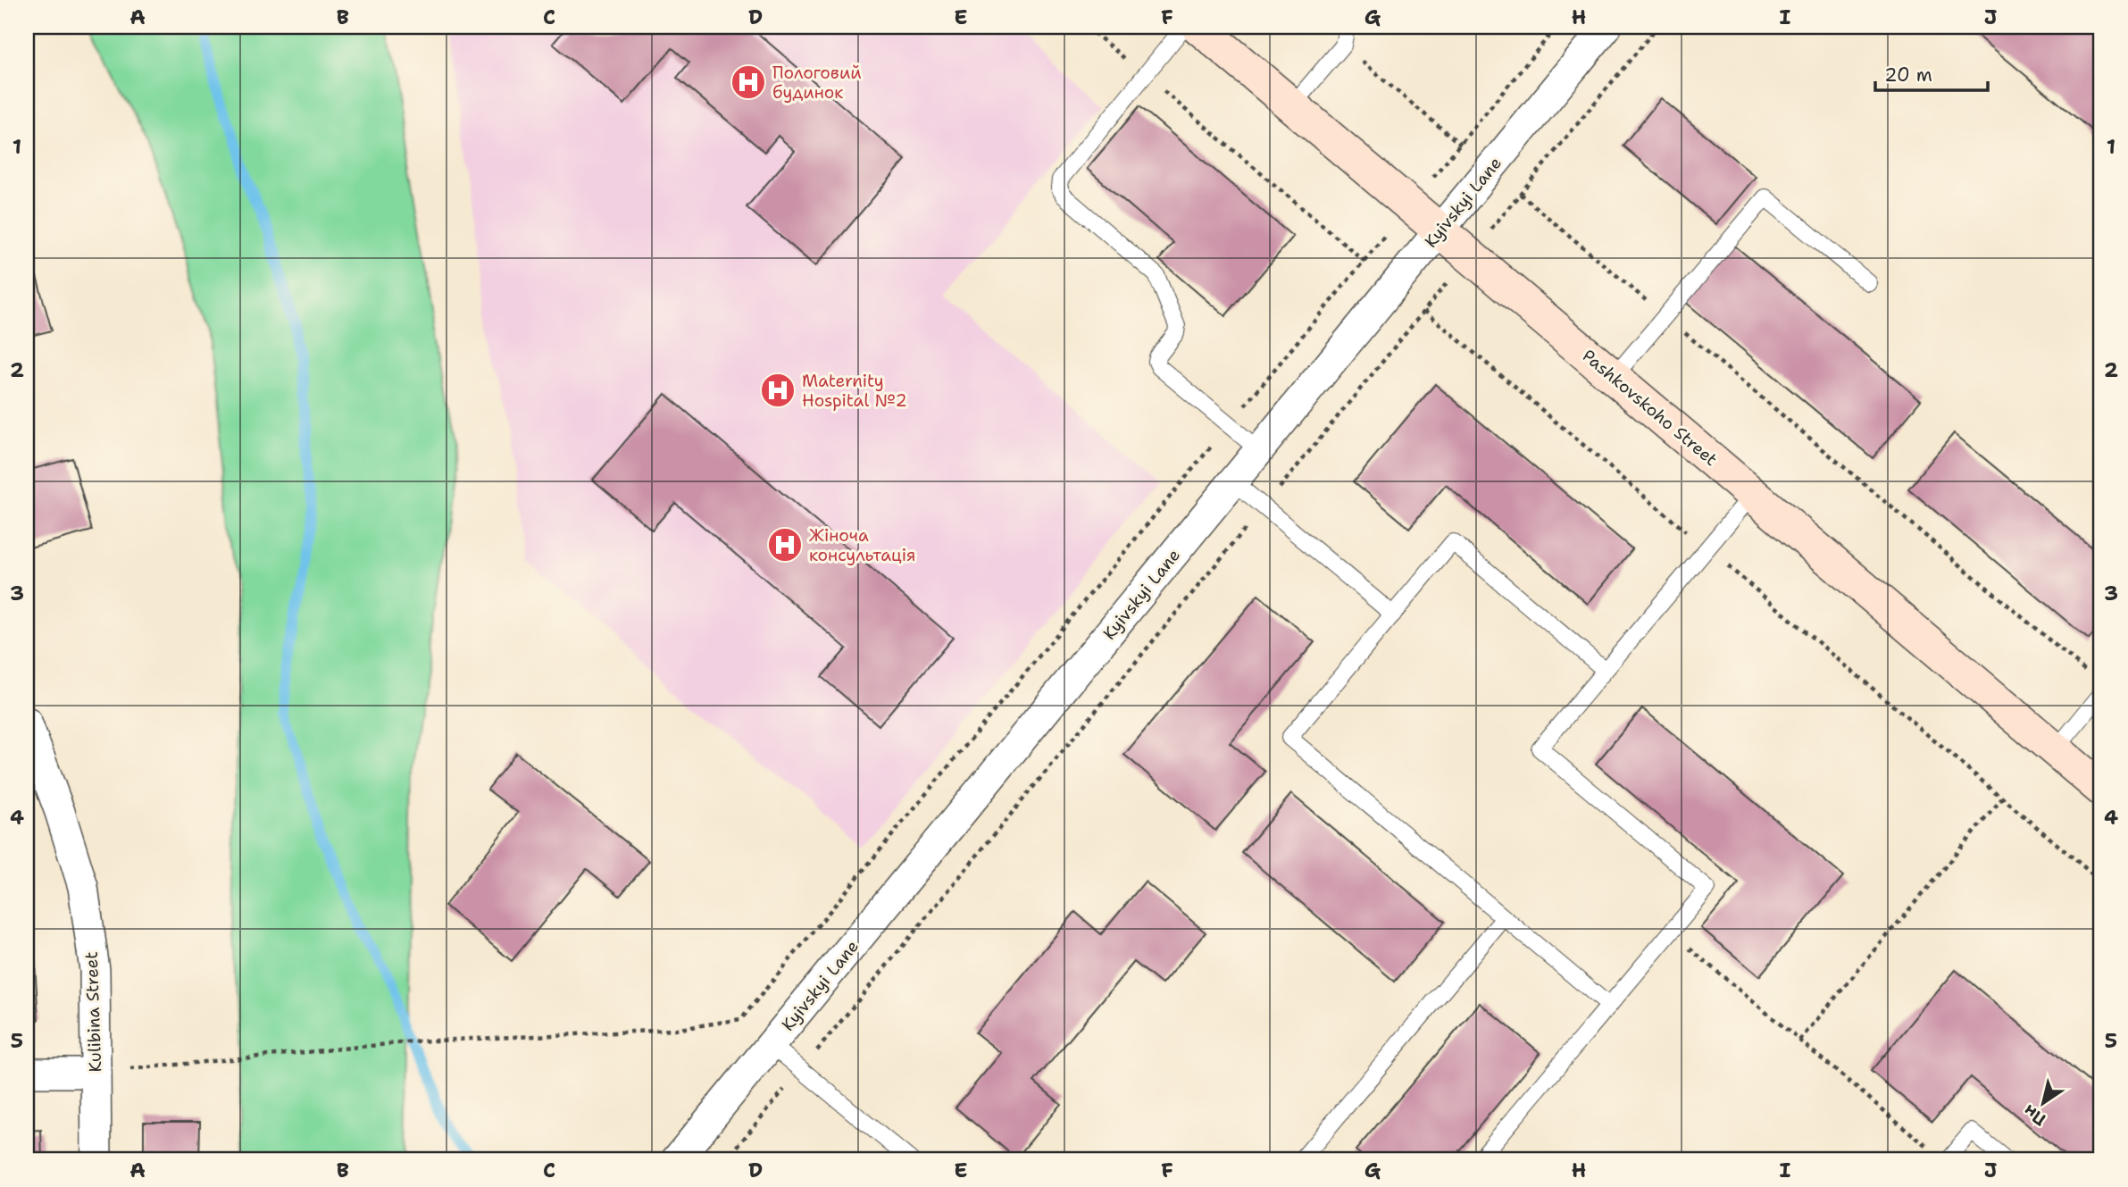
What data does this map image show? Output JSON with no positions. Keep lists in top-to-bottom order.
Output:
{
  "streets": {
    "street": ["Kyivskyi Lane", "Pashkovskoho Street", "Kulibina Street"]
  },
  "crossings": [
    ["Kyivskyi Lane", "Pashkovskoho Street"]
  ],
  "places": {
    "hospital": ["Пологовий будинок", "Maternity Hospital №2", "Жіноча консультація"]
  },
  "scale_bar": "20 m",
  "north": "bottom left",
  "grid": {
    "columns": [
      "A",
      "B",
      "C",
      "D",
      "E",
      "F",
      "G",
      "H",
      "I",
      "J"
    ],
    "rows": [
      "1",
      "2",
      "3",
      "4",
      "5"
    ]
  }
}
